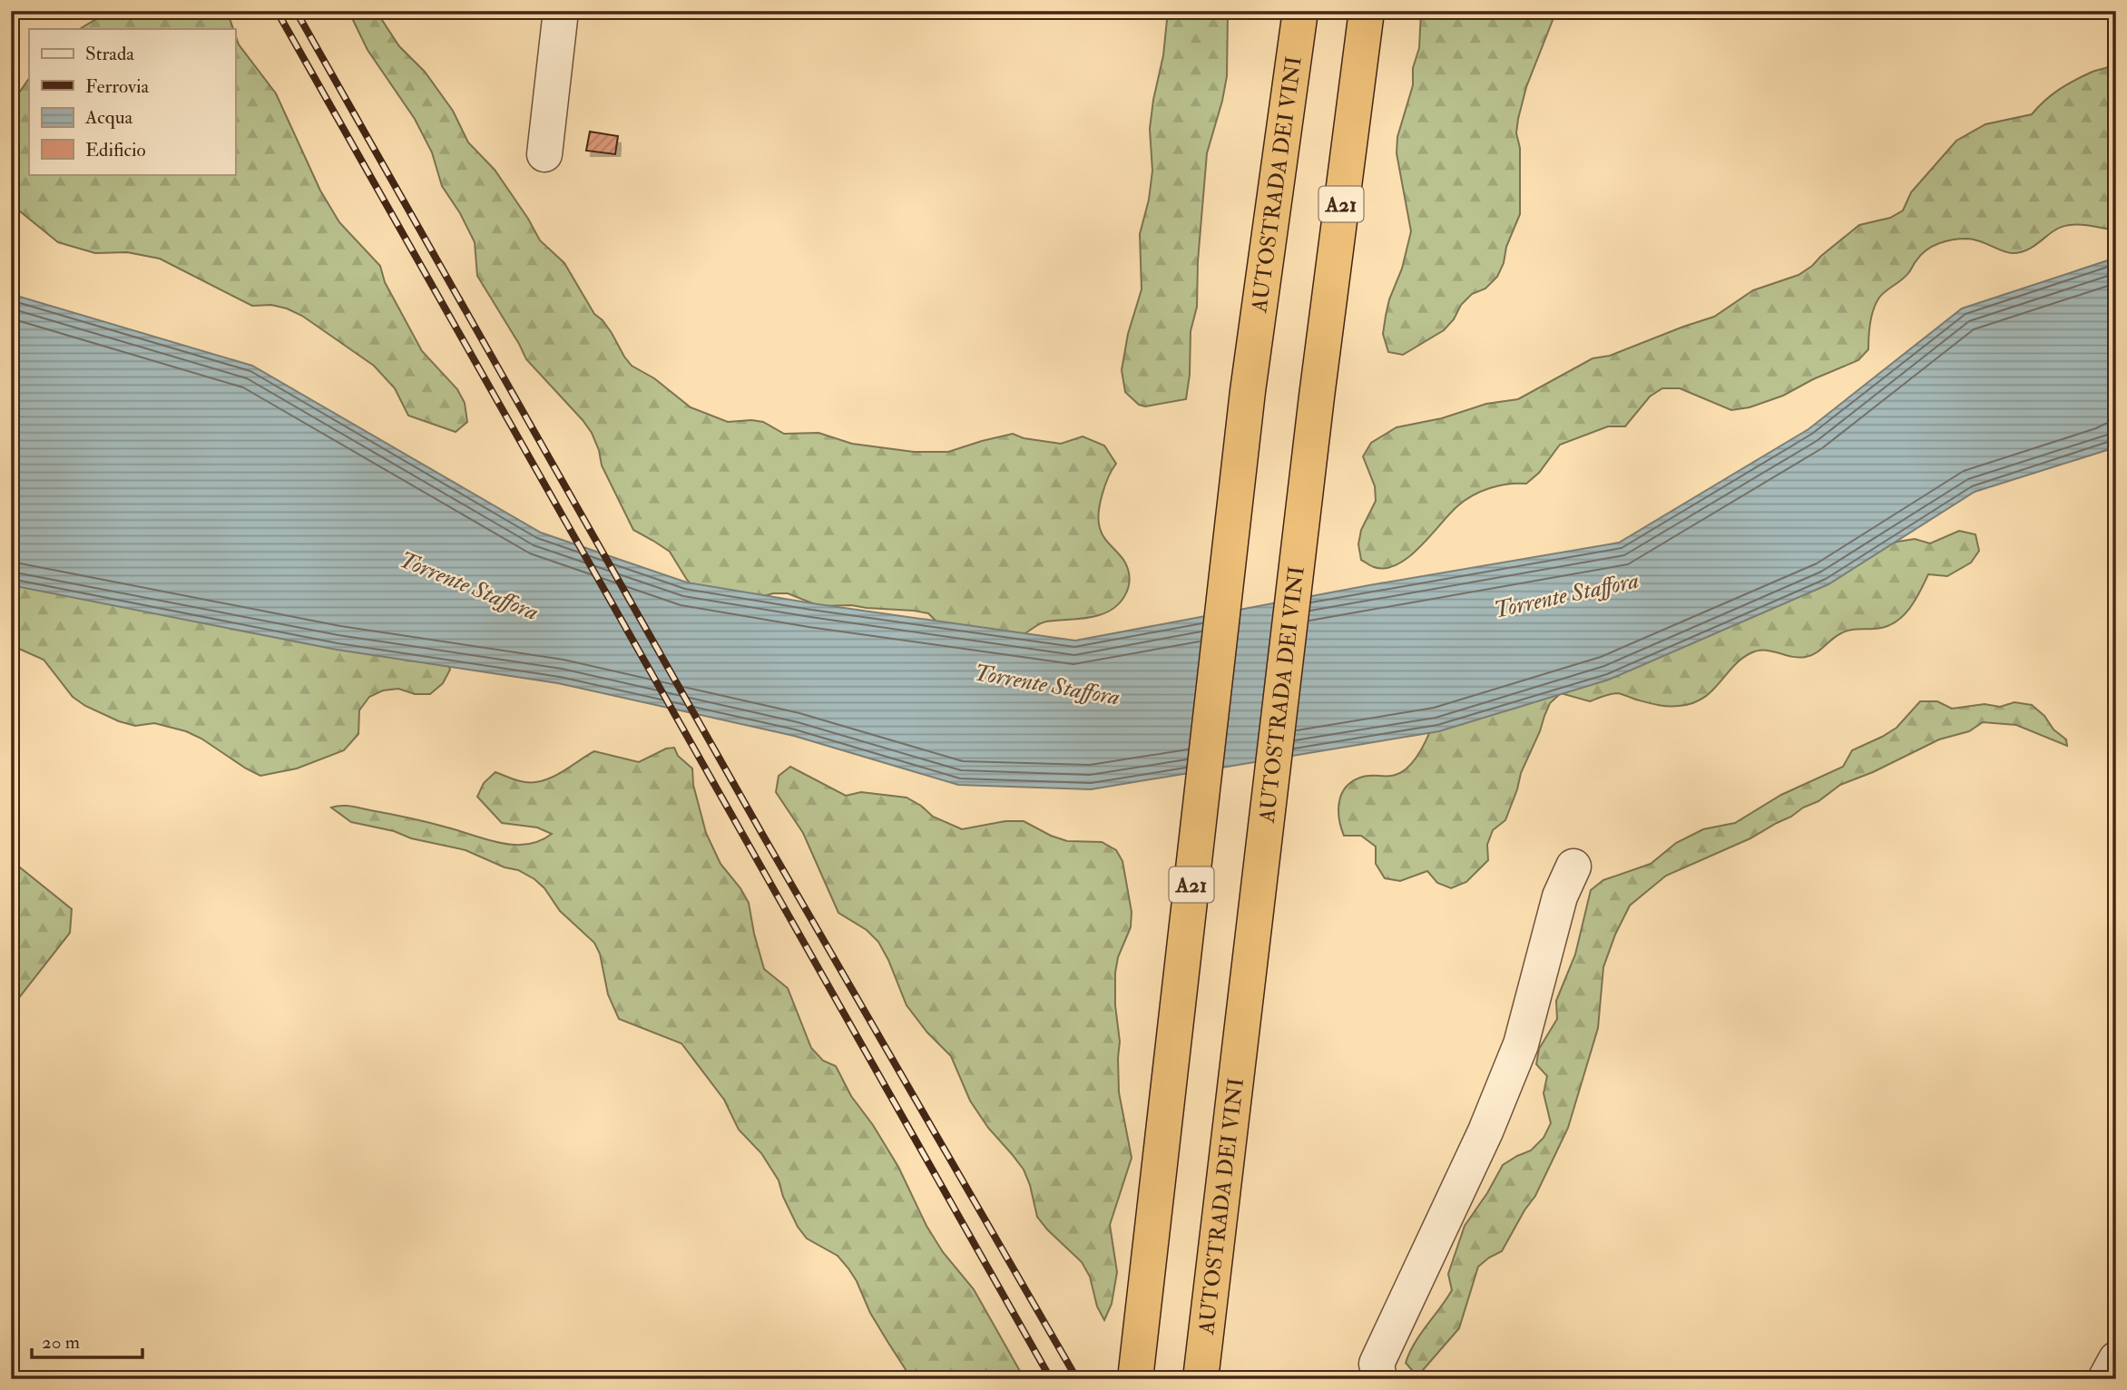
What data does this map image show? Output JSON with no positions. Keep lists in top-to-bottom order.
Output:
{
  "streets": {
    "highway": ["AUTOSTRADA DEI VINI", "A21"]
  },
  "water": ["Torrente Staffora"],
  "legend": [
    "Strada",
    "Ferrovia",
    "Acqua",
    "Edificio"
  ],
  "scale_bar": "20 m"
}
